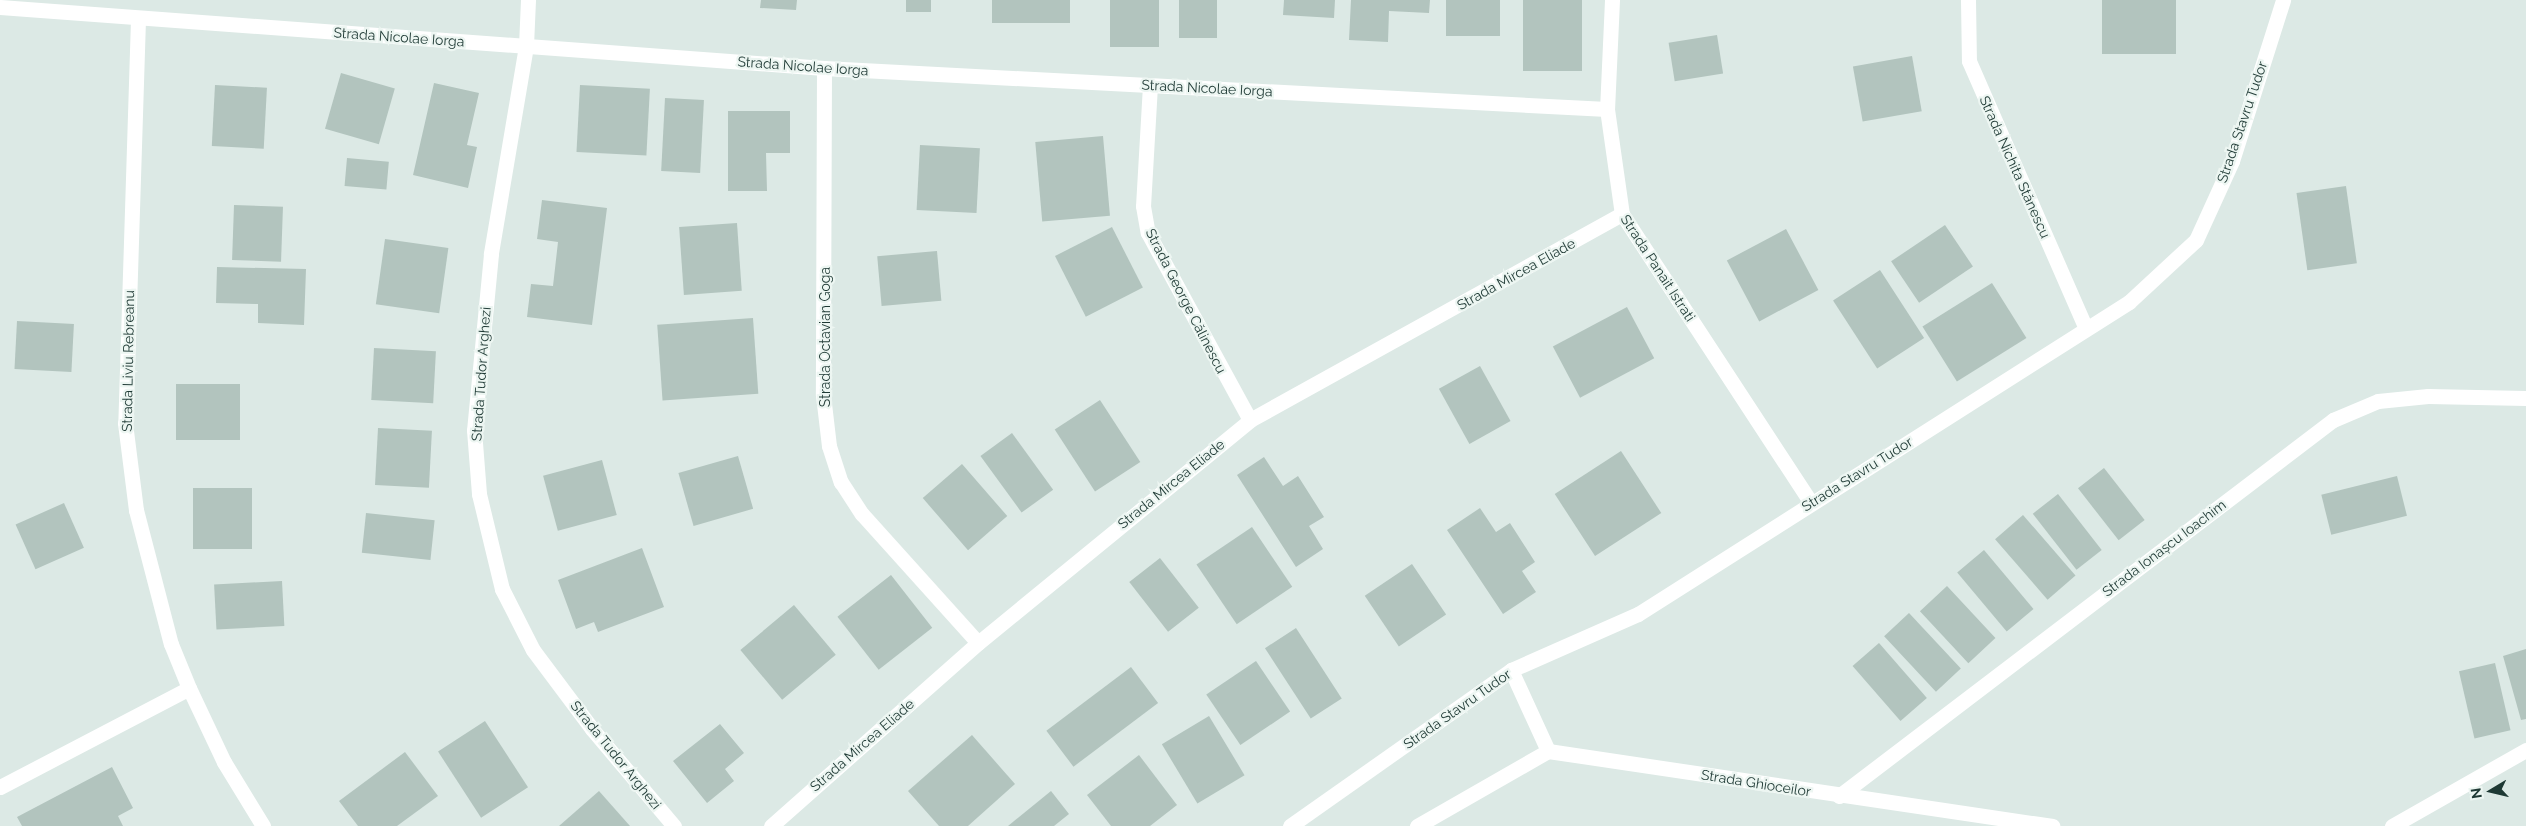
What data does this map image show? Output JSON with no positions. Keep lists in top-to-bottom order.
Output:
{
  "streets": {
    "street": [
      "Strada Nicolae Iorga",
      "Strada Stavru Tudor",
      "Strada Nichita Stănescu",
      "Strada Panait Istrati",
      "Strada Mircea Eliade",
      "Strada George Călinescu",
      "Strada Octavian Goga",
      "Strada Liviu Rebreanu",
      "Strada Tudor Arghezi",
      "Strada Ionașcu Ioachim",
      "Strada Ghioceilor"
    ]
  },
  "crossings": [
    ["Strada Nicolae Iorga", "Strada Panait Istrati"],
    ["Strada Nicolae Iorga", "Strada George Călinescu"],
    ["Strada Nicolae Iorga", "Strada Octavian Goga"],
    ["Strada Nicolae Iorga", "Strada Liviu Rebreanu"],
    ["Strada Nicolae Iorga", "Strada Tudor Arghezi"],
    ["Strada Stavru Tudor", "Strada Nichita Stănescu"],
    ["Strada Stavru Tudor", "Strada Panait Istrati"],
    ["Strada Panait Istrati", "Strada Mircea Eliade"],
    ["Strada Mircea Eliade", "Strada George Călinescu"],
    ["Strada Mircea Eliade", "Strada Octavian Goga"],
    ["Strada Ionașcu Ioachim", "Strada Ghioceilor"]
  ],
  "north": "left"
}
